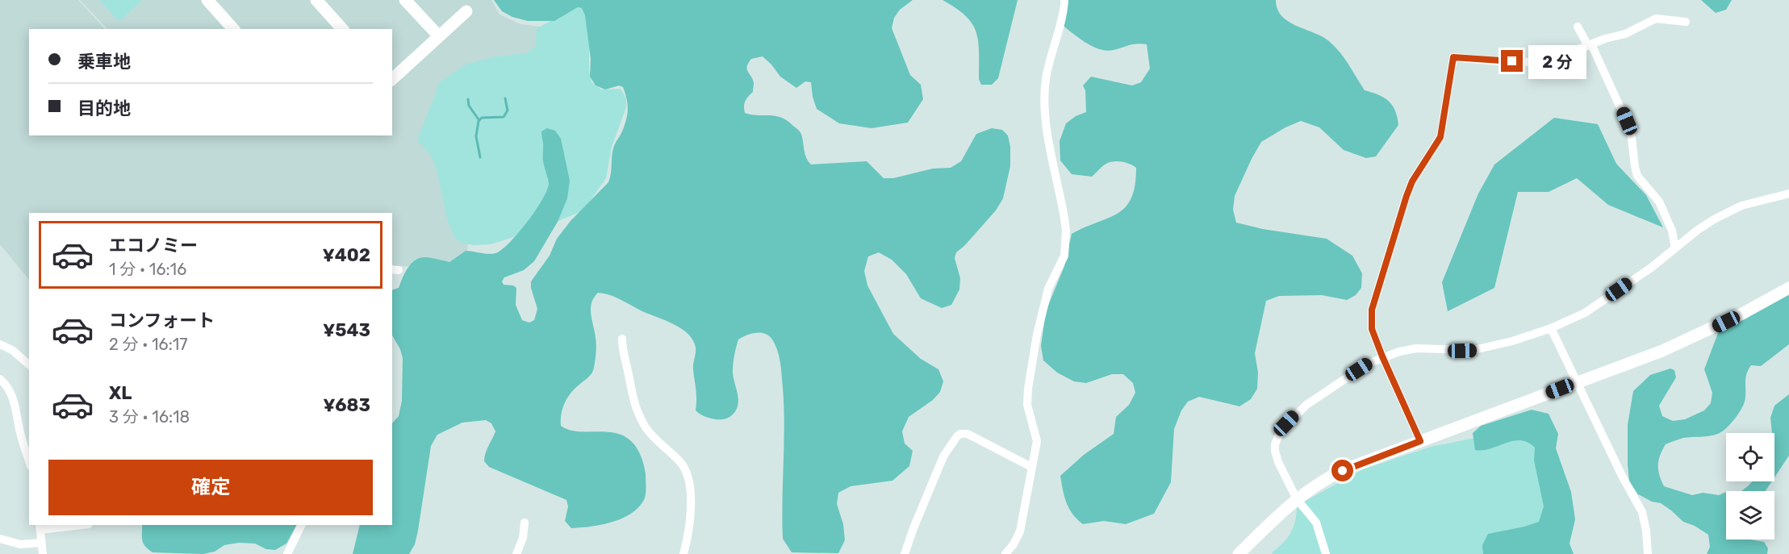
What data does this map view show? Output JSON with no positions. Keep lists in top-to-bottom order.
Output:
{
  "page": {
    "banner": ["乗車地", "目的地"],
    "bubble": "2 分",
    "list": [
      {
        "name": "エコノミー",
        "note": "1 分 · 16:16",
        "value": "¥402"
      },
      {
        "name": "コンフォート",
        "note": "2 分 · 16:17",
        "value": "¥543"
      },
      {
        "name": "XL",
        "note": "3 分 · 16:18",
        "value": "¥683"
      }
    ],
    "buttons": "確定"
  }
}
